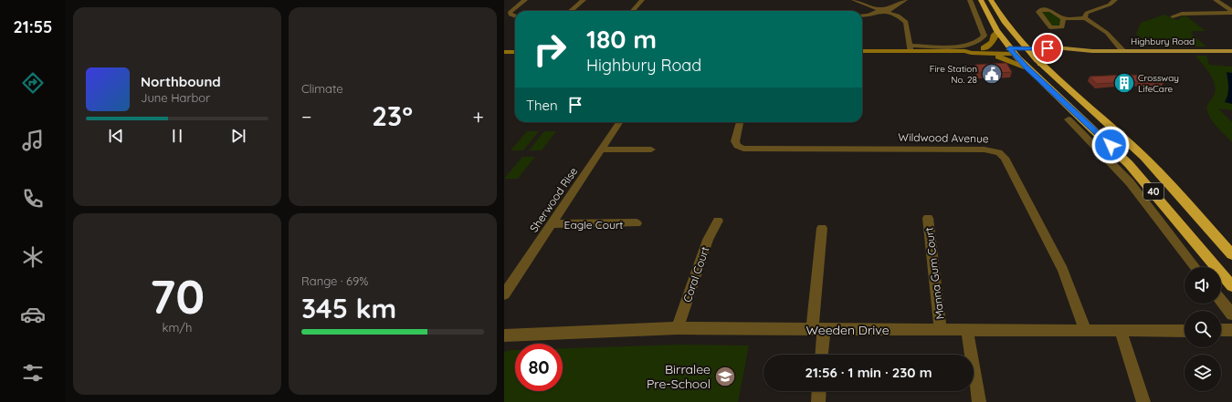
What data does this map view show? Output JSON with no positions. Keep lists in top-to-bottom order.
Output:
{
  "streets": {
    "highway": ["40"],
    "main road": ["Highbury Road"],
    "street": [
      "Wildwood Avenue",
      "Sherwood Rise",
      "Eagle Court",
      "Manna Gum Court",
      "Coral Court",
      "Weeden Drive"
    ]
  },
  "crossings": [
    ["Highbury Road", "40"],
    ["Wildwood Avenue", "Weeden Drive"],
    ["Sherwood Rise", "Eagle Court"],
    ["Manna Gum Court", "Weeden Drive"],
    ["Coral Court", "Weeden Drive"]
  ],
  "places": {
    "public building": ["Fire Station No. 28"],
    "building": ["Crossway LifeCare"],
    "school or university": ["Birralee Pre-School"]
  },
  "page": {
    "tabs": "21:55",
    "tile": [
      "Climate",
      ["70", "km/h"],
      ["Range · 69%", "345 km"]
    ],
    "turn": ["180 m", "Highbury Road"],
    "song": ["Northbound", "June Harbor"],
    "then": "Then",
    "heat": ["−", "23°", "+"],
    "limit": "80",
    "trip": "21:56 · 1 min · 230 m"
  }
}
